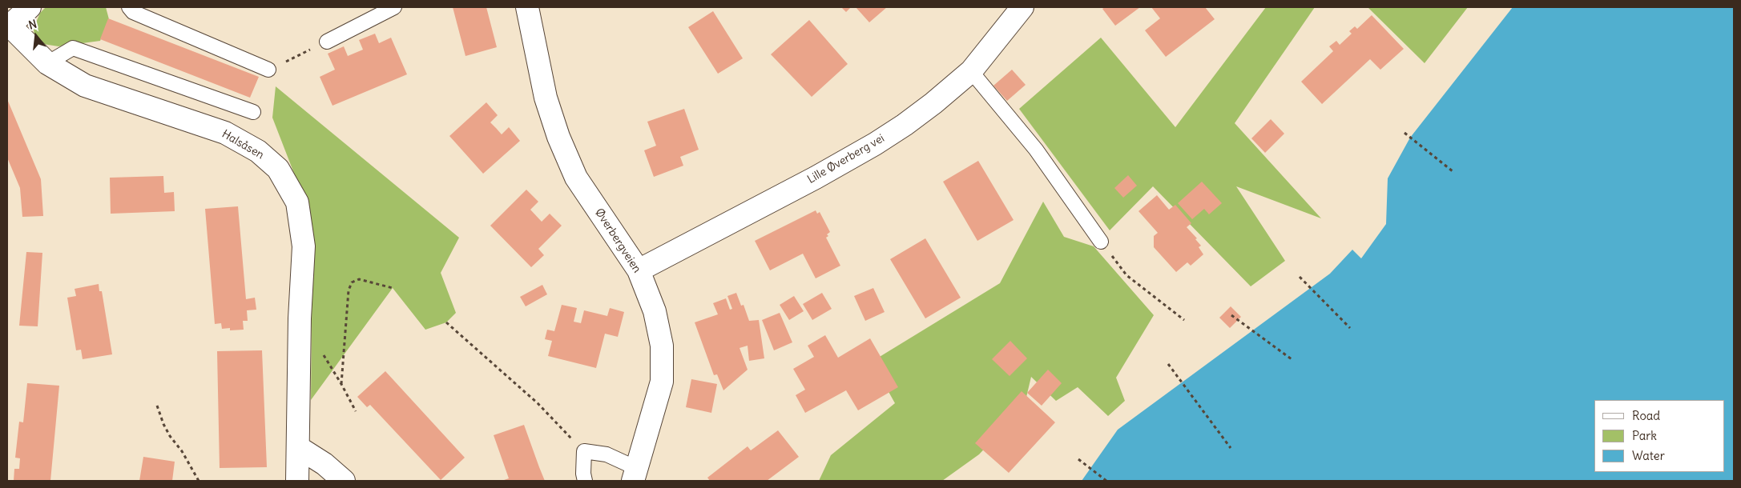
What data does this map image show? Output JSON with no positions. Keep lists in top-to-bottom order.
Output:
{
  "streets": {
    "street": ["Halsåsen", "Lille Øverberg vei", "Øverbergveien"]
  },
  "crossings": [
    ["Lille Øverberg vei", "Øverbergveien"]
  ],
  "legend": ["Road", "Park", "Water"],
  "north": "top"
}
